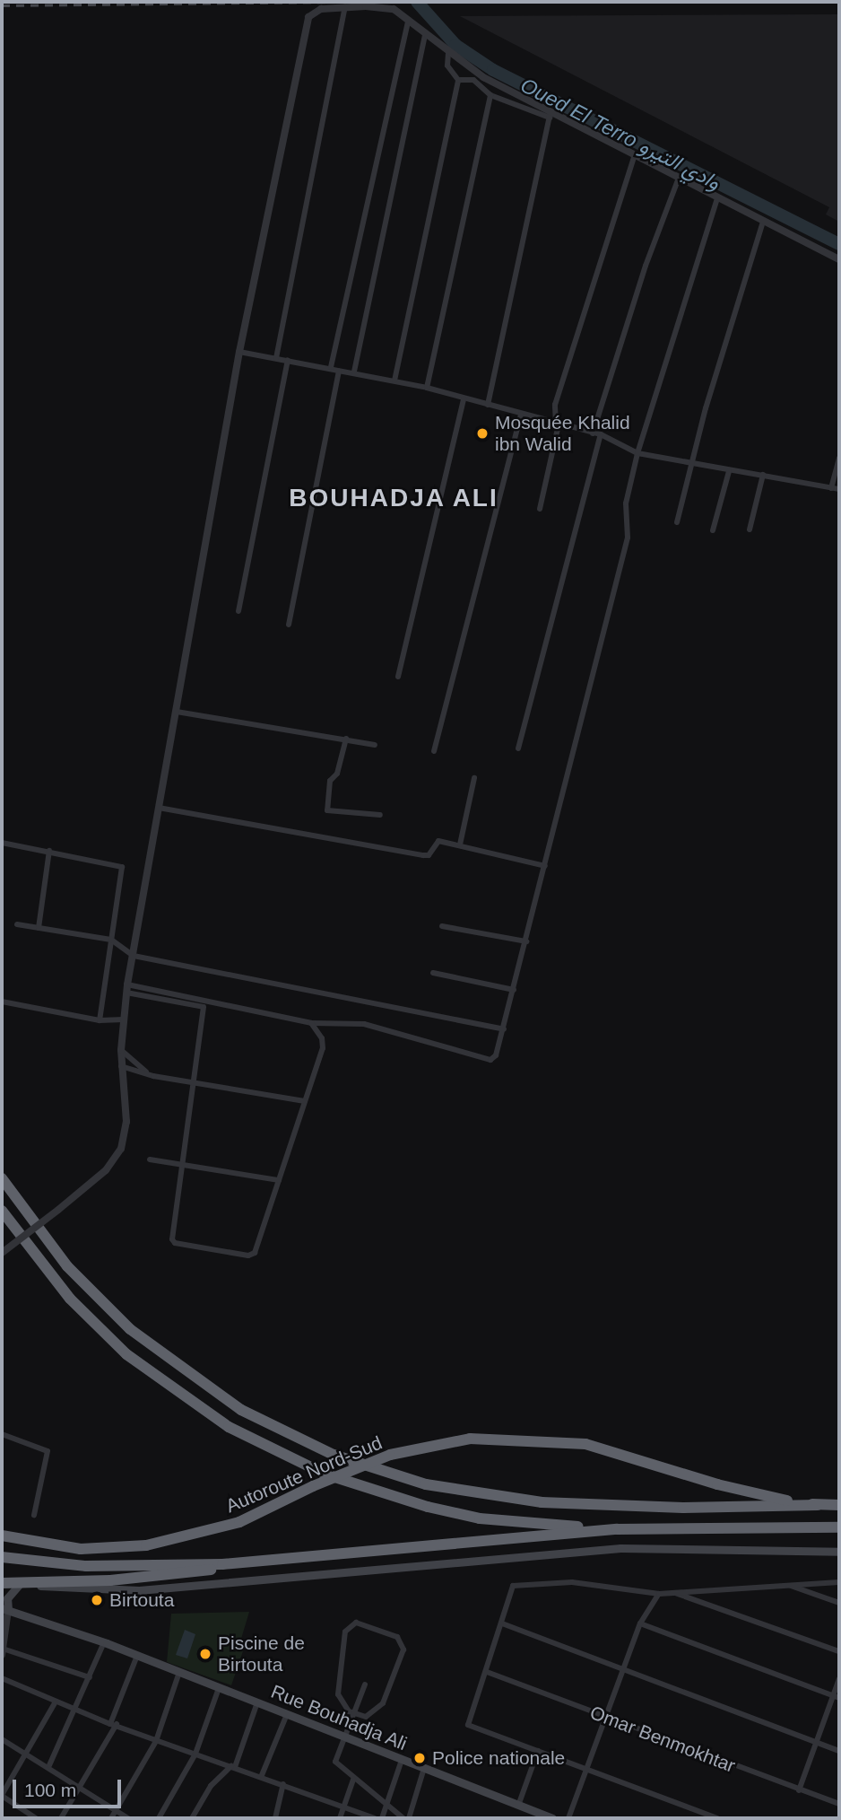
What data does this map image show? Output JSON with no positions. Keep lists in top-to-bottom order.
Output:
{
  "streets": {
    "highway": ["Autoroute Nord-Sud"],
    "main road": ["Rue Bouhadja Ali"],
    "street": ["Omar Benmokhtar"]
  },
  "districts": ["BOUHADJA ALI"],
  "water": ["Oued El Terro وادي التيرو"],
  "places": [
    "Mosquée Khalid ibn Walid",
    "Birtouta",
    "Piscine de Birtouta",
    "Police nationale"
  ],
  "scale_bar": "100 m"
}
